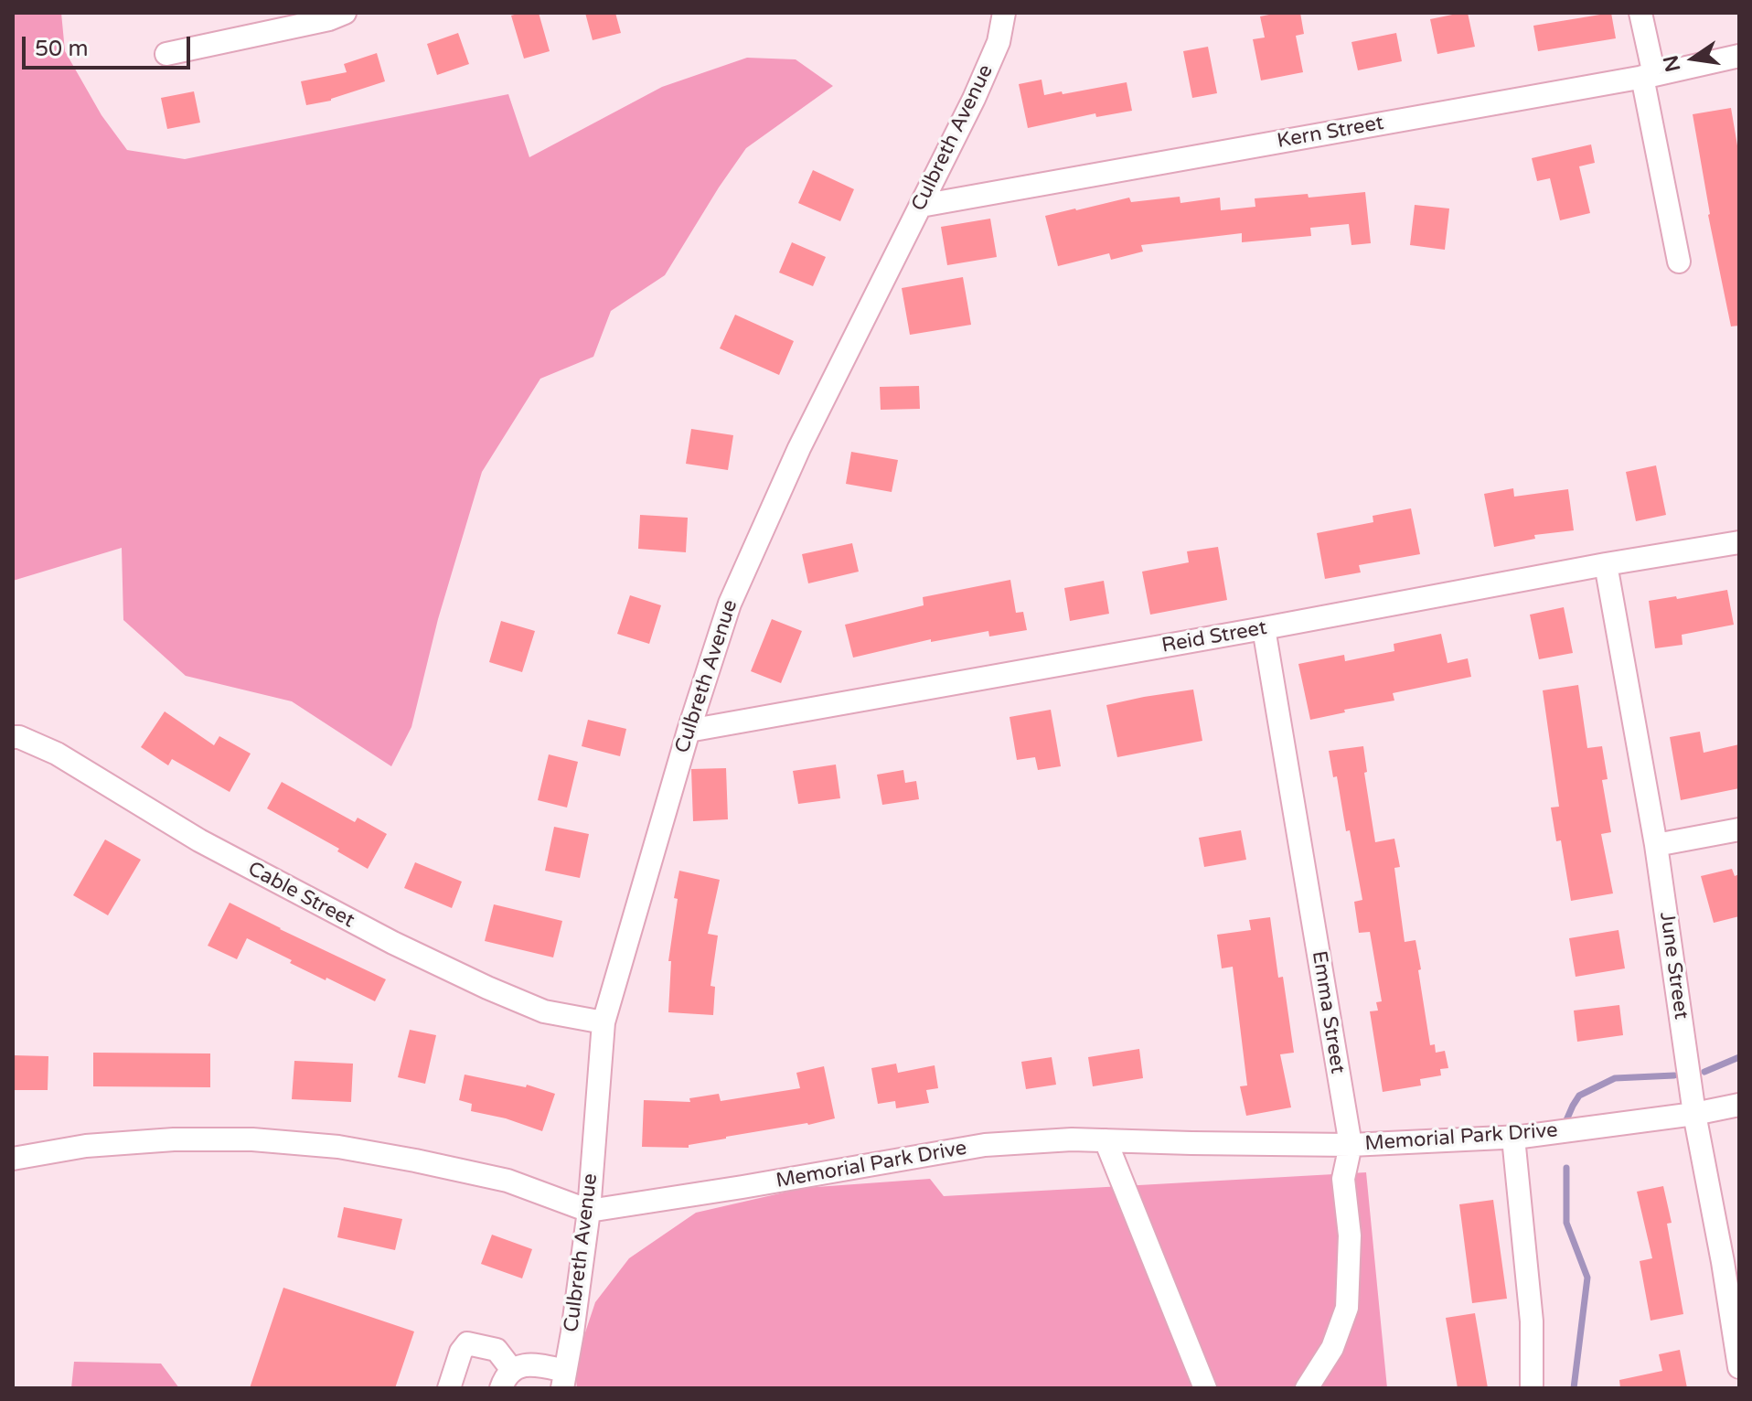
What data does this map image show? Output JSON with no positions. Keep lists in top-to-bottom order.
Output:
{
  "streets": {
    "street": [
      "Kern Street",
      "Culbreth Avenue",
      "Reid Street",
      "Cable Street",
      "June Street",
      "Emma Street",
      "Memorial Park Drive"
    ]
  },
  "crossings": [
    ["Kern Street", "Culbreth Avenue"],
    ["Culbreth Avenue", "Reid Street"],
    ["Culbreth Avenue", "Cable Street"],
    ["Culbreth Avenue", "Memorial Park Drive"],
    ["Reid Street", "June Street"],
    ["Reid Street", "Emma Street"],
    ["June Street", "Memorial Park Drive"],
    ["Emma Street", "Memorial Park Drive"]
  ],
  "scale_bar": "50 m",
  "north": "left"
}
